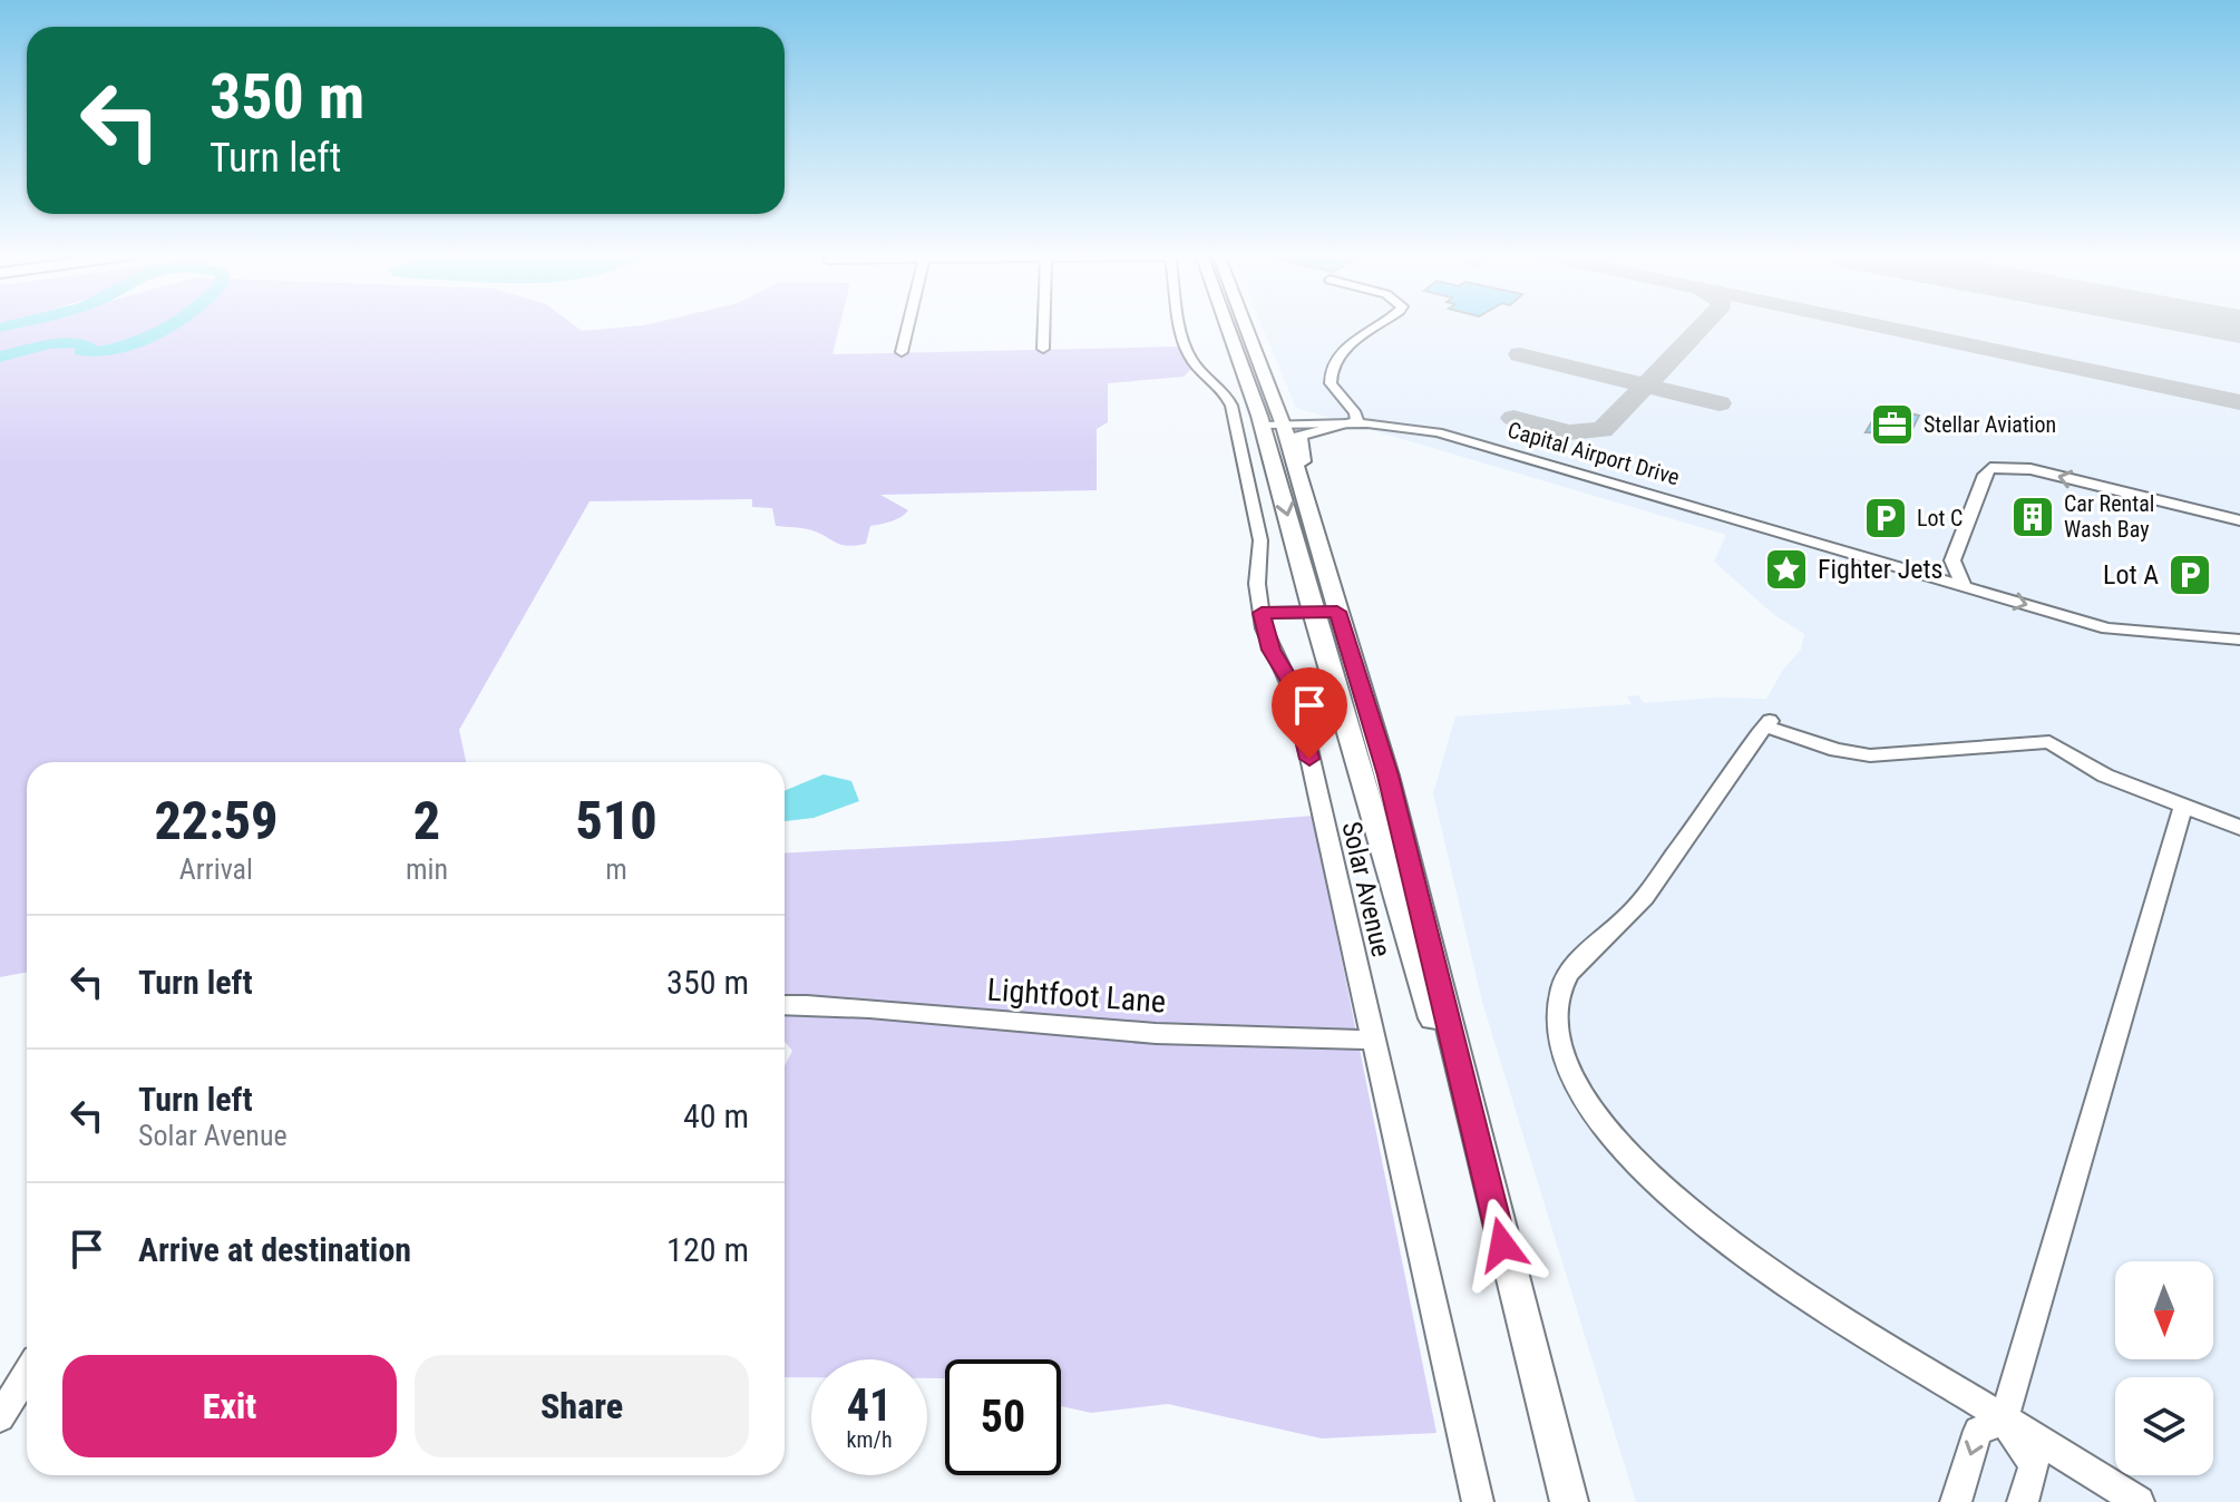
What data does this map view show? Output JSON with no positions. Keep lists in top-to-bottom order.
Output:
{
  "streets": {
    "street": ["Capital Airport Drive", "Solar Avenue", "Lightfoot Lane"]
  },
  "crossings": [
    ["Solar Avenue", "Lightfoot Lane"]
  ],
  "places": {
    "office": ["Stellar Aviation"],
    "building": ["Car Rental Wash Bay"],
    "parking": ["Lot C", "Lot A"],
    "place": ["Fighter Jets"]
  },
  "north": "bottom",
  "page": {
    "turn": ["350 m", "Turn left"],
    "eta": [
      "22:59",
      "Arrival",
      "2",
      "min",
      "510",
      "m"
    ],
    "list": [
      {
        "name": "Turn left",
        "value": "350 m"
      },
      {
        "name": "Turn left",
        "note": "Solar Avenue",
        "value": "40 m"
      },
      {
        "name": "Arrive at destination",
        "value": "120 m"
      }
    ],
    "buttons": ["Exit", "Share"],
    "speed": "41 km/h",
    "limit": "50"
  }
}
